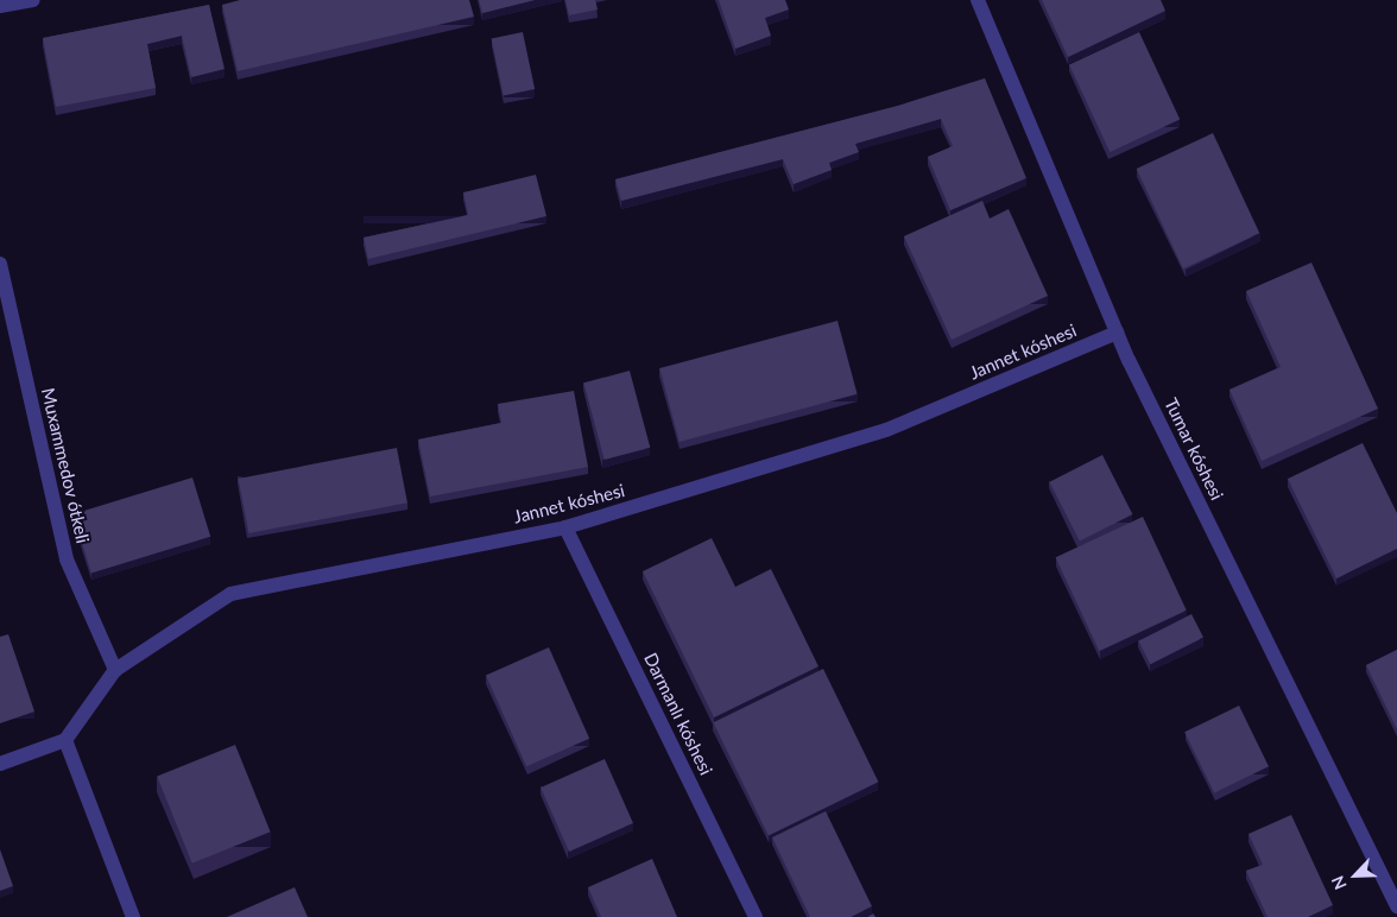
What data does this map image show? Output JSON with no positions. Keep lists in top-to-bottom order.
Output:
{
  "streets": {
    "street": [
      "Jannet kóshesi",
      "Tumar kóshesi",
      "Muxammedov ótkeli",
      "Darmanlı kóshesi"
    ]
  },
  "crossings": [
    ["Jannet kóshesi", "Tumar kóshesi"],
    ["Jannet kóshesi", "Muxammedov ótkeli"],
    ["Jannet kóshesi", "Darmanlı kóshesi"]
  ],
  "north": "bottom left"
}
